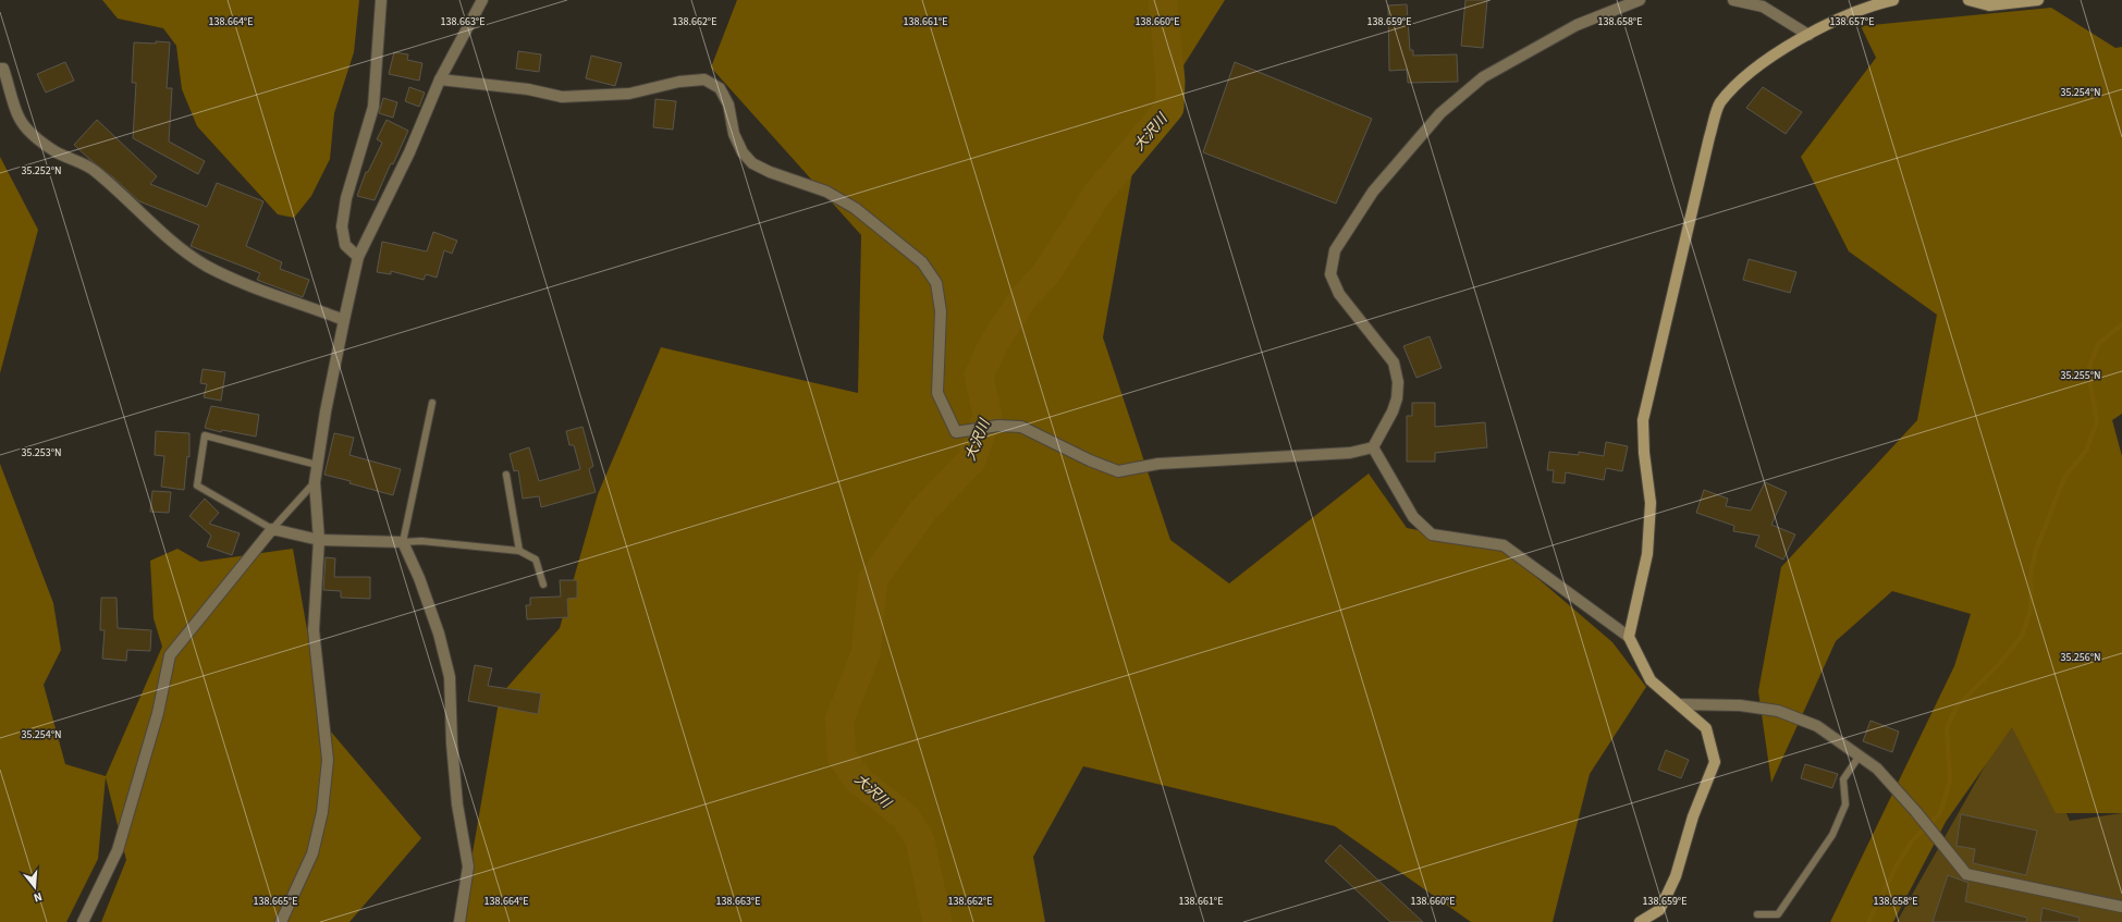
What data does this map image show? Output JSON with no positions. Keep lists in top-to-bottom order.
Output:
{
  "water": ["大沢川"],
  "north": "bottom",
  "coordinates": [
    "138.664°E",
    "138.663°E",
    "138.662°E",
    "138.661°E",
    "138.660°E",
    "138.659°E",
    "138.658°E",
    "138.657°E",
    "35.254°N",
    "35.252°N",
    "35.255°N",
    "35.253°N",
    "35.256°N",
    "138.665°E"
  ]
}
